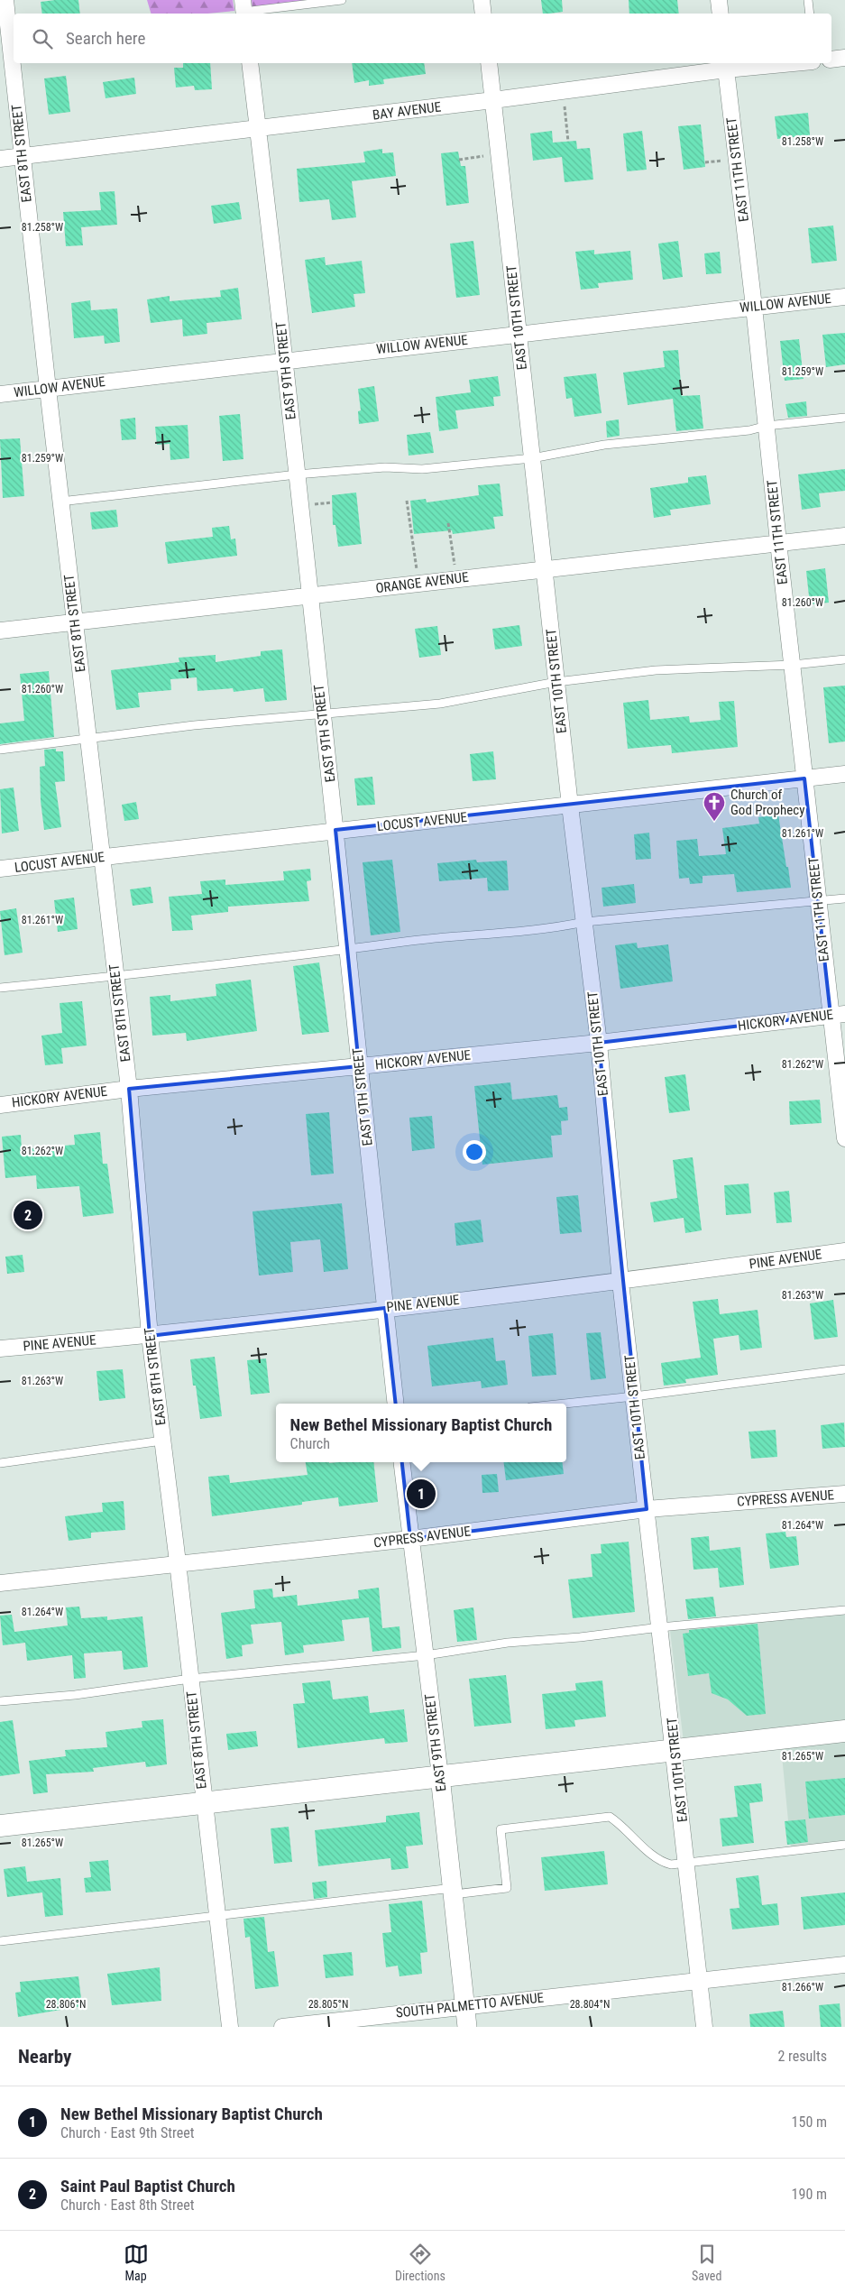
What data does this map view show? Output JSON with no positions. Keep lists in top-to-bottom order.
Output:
{
  "streets": {
    "street": [
      "BAY AVENUE",
      "EAST 8TH STREET",
      "EAST 11TH STREET",
      "WILLOW AVENUE",
      "EAST 10TH STREET",
      "EAST 9TH STREET",
      "ORANGE AVENUE",
      "LOCUST AVENUE",
      "HICKORY AVENUE",
      "PINE AVENUE",
      "CYPRESS AVENUE",
      "SOUTH PALMETTO AVENUE"
    ]
  },
  "crossings": [
    ["BAY AVENUE", "EAST 8TH STREET"],
    ["BAY AVENUE", "EAST 11TH STREET"],
    ["BAY AVENUE", "EAST 10TH STREET"],
    ["BAY AVENUE", "EAST 9TH STREET"],
    ["EAST 8TH STREET", "WILLOW AVENUE"],
    ["EAST 8TH STREET", "ORANGE AVENUE"],
    ["EAST 8TH STREET", "LOCUST AVENUE"],
    ["EAST 8TH STREET", "HICKORY AVENUE"],
    ["EAST 8TH STREET", "PINE AVENUE"],
    ["EAST 8TH STREET", "CYPRESS AVENUE"],
    ["EAST 11TH STREET", "WILLOW AVENUE"],
    ["EAST 11TH STREET", "ORANGE AVENUE"],
    ["EAST 11TH STREET", "LOCUST AVENUE"],
    ["EAST 11TH STREET", "HICKORY AVENUE"],
    ["WILLOW AVENUE", "EAST 10TH STREET"],
    ["WILLOW AVENUE", "EAST 9TH STREET"],
    ["EAST 10TH STREET", "ORANGE AVENUE"],
    ["EAST 10TH STREET", "LOCUST AVENUE"],
    ["EAST 10TH STREET", "HICKORY AVENUE"],
    ["EAST 10TH STREET", "PINE AVENUE"],
    ["EAST 10TH STREET", "CYPRESS AVENUE"],
    ["EAST 10TH STREET", "SOUTH PALMETTO AVENUE"],
    ["EAST 9TH STREET", "ORANGE AVENUE"],
    ["EAST 9TH STREET", "LOCUST AVENUE"],
    ["EAST 9TH STREET", "HICKORY AVENUE"],
    ["EAST 9TH STREET", "PINE AVENUE"],
    ["EAST 9TH STREET", "CYPRESS AVENUE"],
    ["EAST 9TH STREET", "SOUTH PALMETTO AVENUE"]
  ],
  "places": {
    "church": ["Church of God Prophecy"]
  },
  "page": {
    "search": "Search here",
    "pins": ["2", "1"],
    "popup": ["New Bethel Missionary Baptist Church", "Church"],
    "heading": ["Nearby", "2 results"],
    "list": [
      {
        "mark": "1",
        "name": "New Bethel Missionary Baptist Church",
        "note": "Church · East 9th Street",
        "value": "150 m"
      },
      {
        "mark": "2",
        "name": "Saint Paul Baptist Church",
        "note": "Church · East 8th Street",
        "value": "190 m"
      }
    ],
    "nav": ["Map", "Directions", "Saved"]
  },
  "coordinates": [
    "81.258°W",
    "81.259°W",
    "81.260°W",
    "81.261°W",
    "81.262°W",
    "81.263°W",
    "81.264°W",
    "81.265°W",
    "81.266°W",
    "28.806°N",
    "28.805°N",
    "28.804°N"
  ]
}
